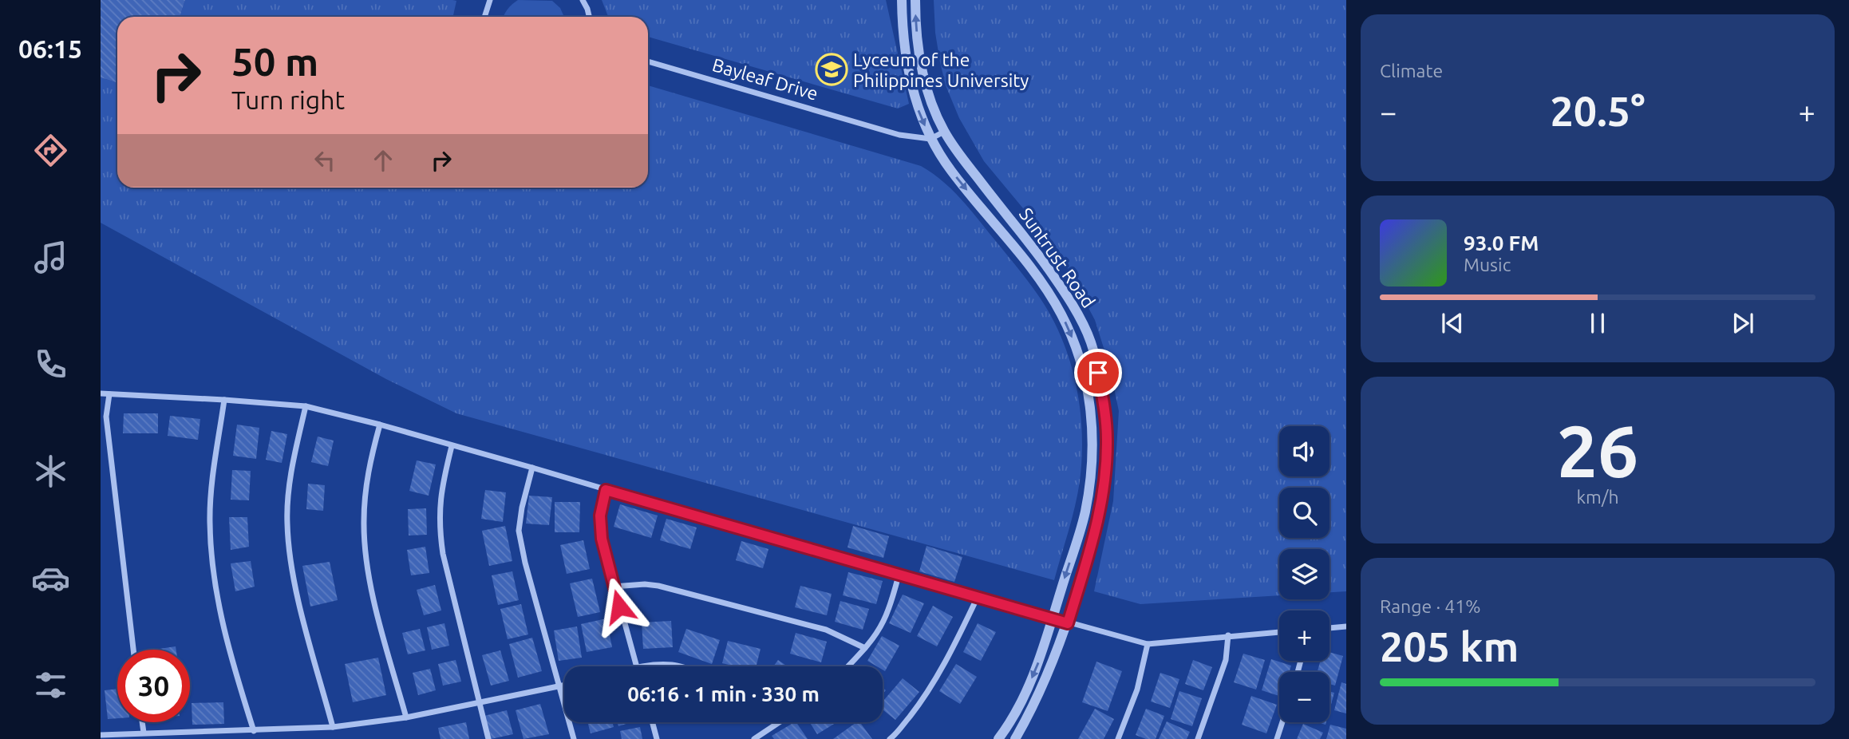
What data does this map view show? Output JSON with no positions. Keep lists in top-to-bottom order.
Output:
{
  "streets": {
    "street": ["Bayleaf Drive", "Suntrust Road"]
  },
  "crossings": [
    ["Bayleaf Drive", "Suntrust Road"]
  ],
  "places": {
    "school or university": ["Lyceum of the Philippines University"]
  },
  "page": {
    "tabs": "06:15",
    "tile": [
      "Climate",
      ["26", "km/h"],
      ["Range · 41%", "205 km"]
    ],
    "turn": ["50 m", "Turn right"],
    "heat": ["−", "20.5°", "+"],
    "song": ["93.0 FM", "Music"],
    "map_buttons": ["+", "−"],
    "limit": "30",
    "trip": "06:16 · 1 min · 330 m"
  }
}
